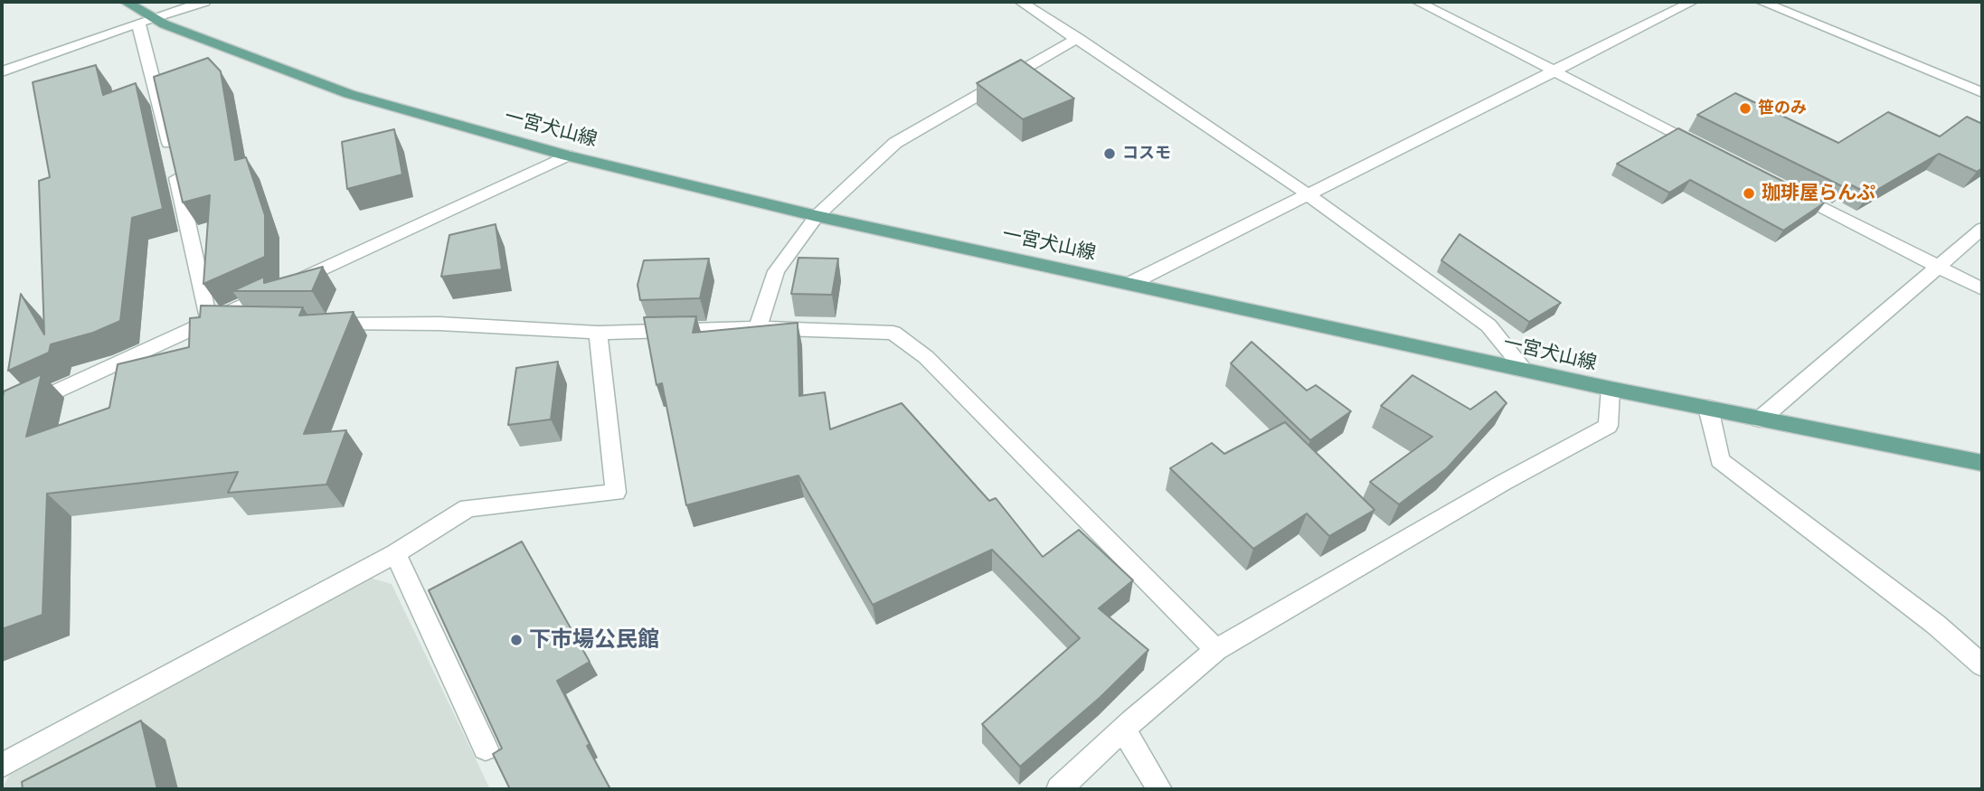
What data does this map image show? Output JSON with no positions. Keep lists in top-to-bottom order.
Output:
{
  "streets": {
    "main road": ["一宮犬山線"]
  },
  "places": [
    "笹のみ",
    "コスモ",
    "珈琲屋らんぷ",
    "下市場公民館"
  ]
}
